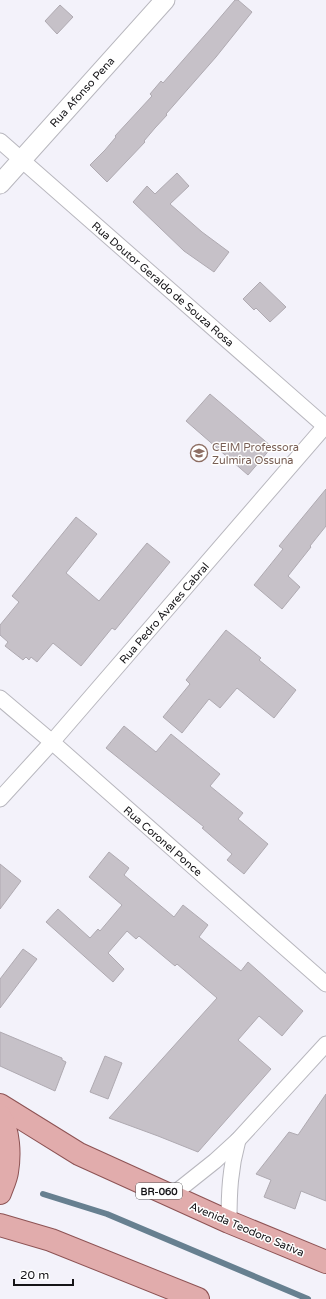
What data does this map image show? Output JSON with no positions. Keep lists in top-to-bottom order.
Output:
{
  "streets": {
    "main road": ["BR-060", "Avenida Teodoro Sativa"],
    "street": [
      "Rua Afonso Pena",
      "Rua Doutor Geraldo de Souza Rosa",
      "Rua Pedro Ávares Cabral",
      "Rua Coronel Ponce"
    ]
  },
  "crossings": [
    ["Rua Afonso Pena", "Rua Doutor Geraldo de Souza Rosa"],
    ["Rua Doutor Geraldo de Souza Rosa", "Rua Pedro Ávares Cabral"],
    ["Rua Pedro Ávares Cabral", "Rua Coronel Ponce"]
  ],
  "places": {
    "school or university": ["CEIM Professora Zulmira Ossuna"]
  },
  "scale_bar": "20 m"
}
